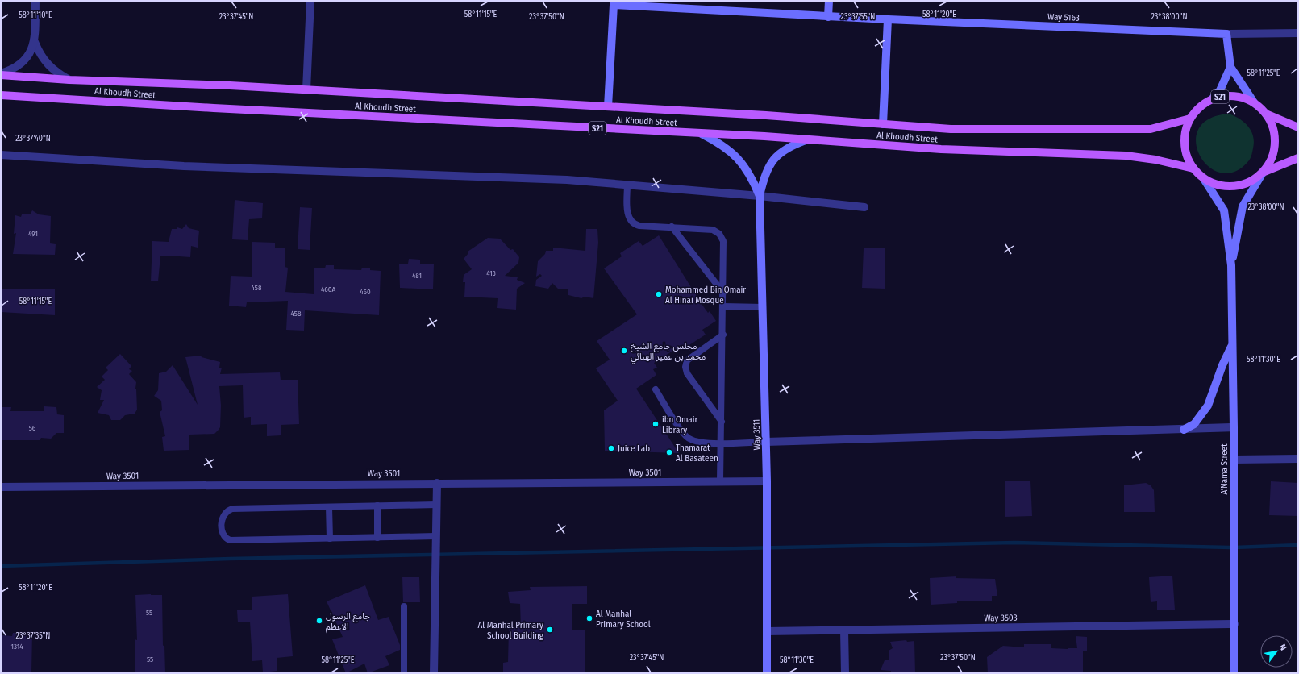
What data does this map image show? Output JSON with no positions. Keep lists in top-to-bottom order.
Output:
{
  "streets": {
    "main road": ["Al Khoudh Street", "S21"],
    "street": [
      "Way 5163",
      "Way 3511",
      "A'Nama Street",
      "Way 3501",
      "Way 3503"
    ]
  },
  "crossings": [
    ["Al Khoudh Street", "S21"],
    ["Way 3511", "Way 3501"],
    ["Way 3511", "Way 3503"],
    ["A'Nama Street", "Way 3503"]
  ],
  "places": [
    "Mohammed Bin Omair Al Hinai Mosque",
    "مجلس جامع الشيخ محمد بن عمير الهنائي",
    "ibn Omair Library",
    "Juice Lab",
    "Thamarat Al Basateen",
    "Al Manhal Primary School",
    "جامع الرسول الاعظم",
    "Al Manhal Primary School Building"
  ],
  "house_numbers": [
    "491",
    "413",
    "481",
    "458",
    "460A",
    "460",
    "458",
    "56",
    "55",
    "1314",
    "55"
  ],
  "north": "top right",
  "coordinates": [
    "58°11'15\"E",
    "58°11'20\"E",
    "58°11'10\"E",
    "23°37'45\"N",
    "23°37'50\"N",
    "23°37'55\"N",
    "23°38'00\"N",
    "58°11'25\"E",
    "23°37'40\"N",
    "58°11'30\"E",
    "23°37'35\"N"
  ]
}
